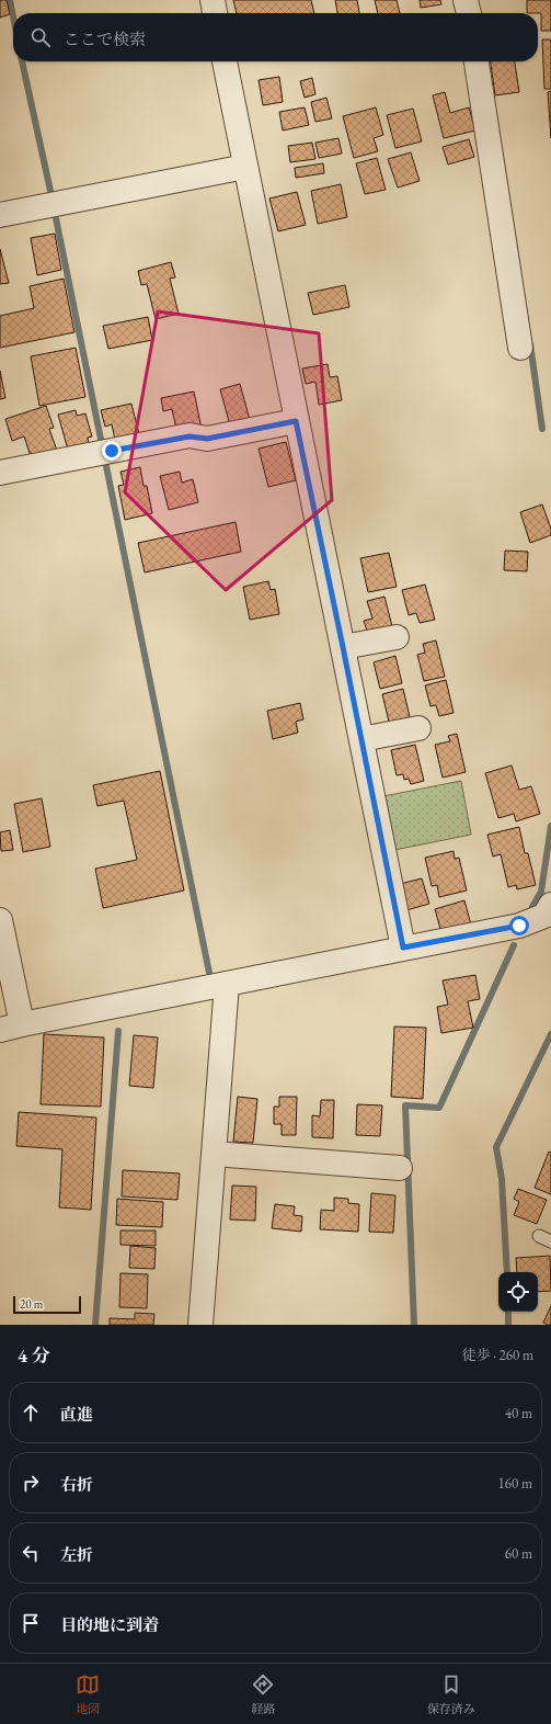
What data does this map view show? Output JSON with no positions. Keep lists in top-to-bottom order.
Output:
{
  "scale_bar": "20 m",
  "page": {
    "search": "ここで検索",
    "scale": "20 m",
    "heading": ["4 分", "徒歩 · 260 m"],
    "list": [
      ["直進", "40 m"],
      ["右折", "160 m"],
      ["左折", "60 m"],
      "目的地に到着"
    ],
    "nav": ["地図", "経路", "保存済み"]
  }
}
